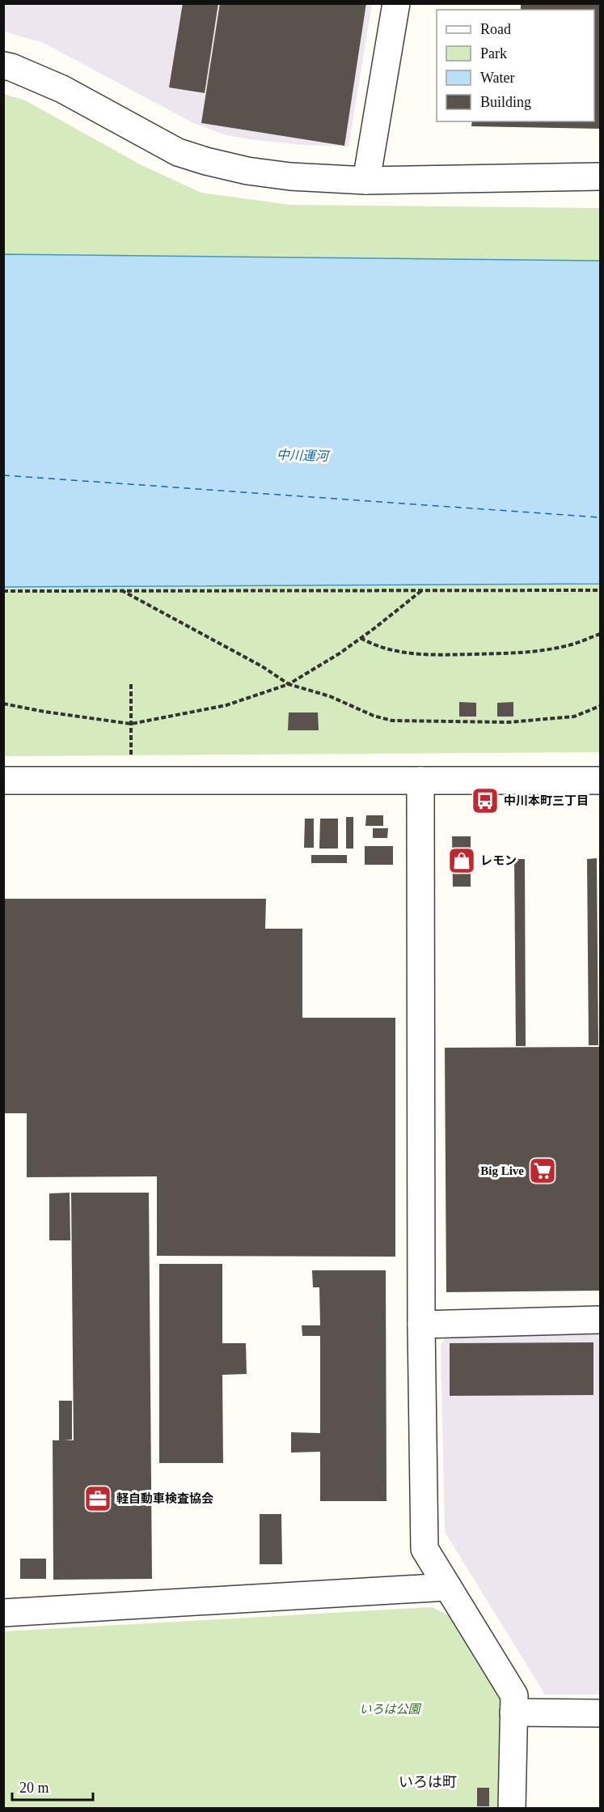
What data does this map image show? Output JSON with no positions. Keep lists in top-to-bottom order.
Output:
{
  "districts": ["いろは町"],
  "water": ["中川運河"],
  "parks": ["いろは公園"],
  "places": {
    "bus stop": ["中川本町三丁目"],
    "shop": ["レモン"],
    "supermarket": ["Big Live"],
    "office": ["軽自動車検査協会"]
  },
  "legend": [
    "Road",
    "Park",
    "Water",
    "Building"
  ],
  "scale_bar": "20 m"
}
